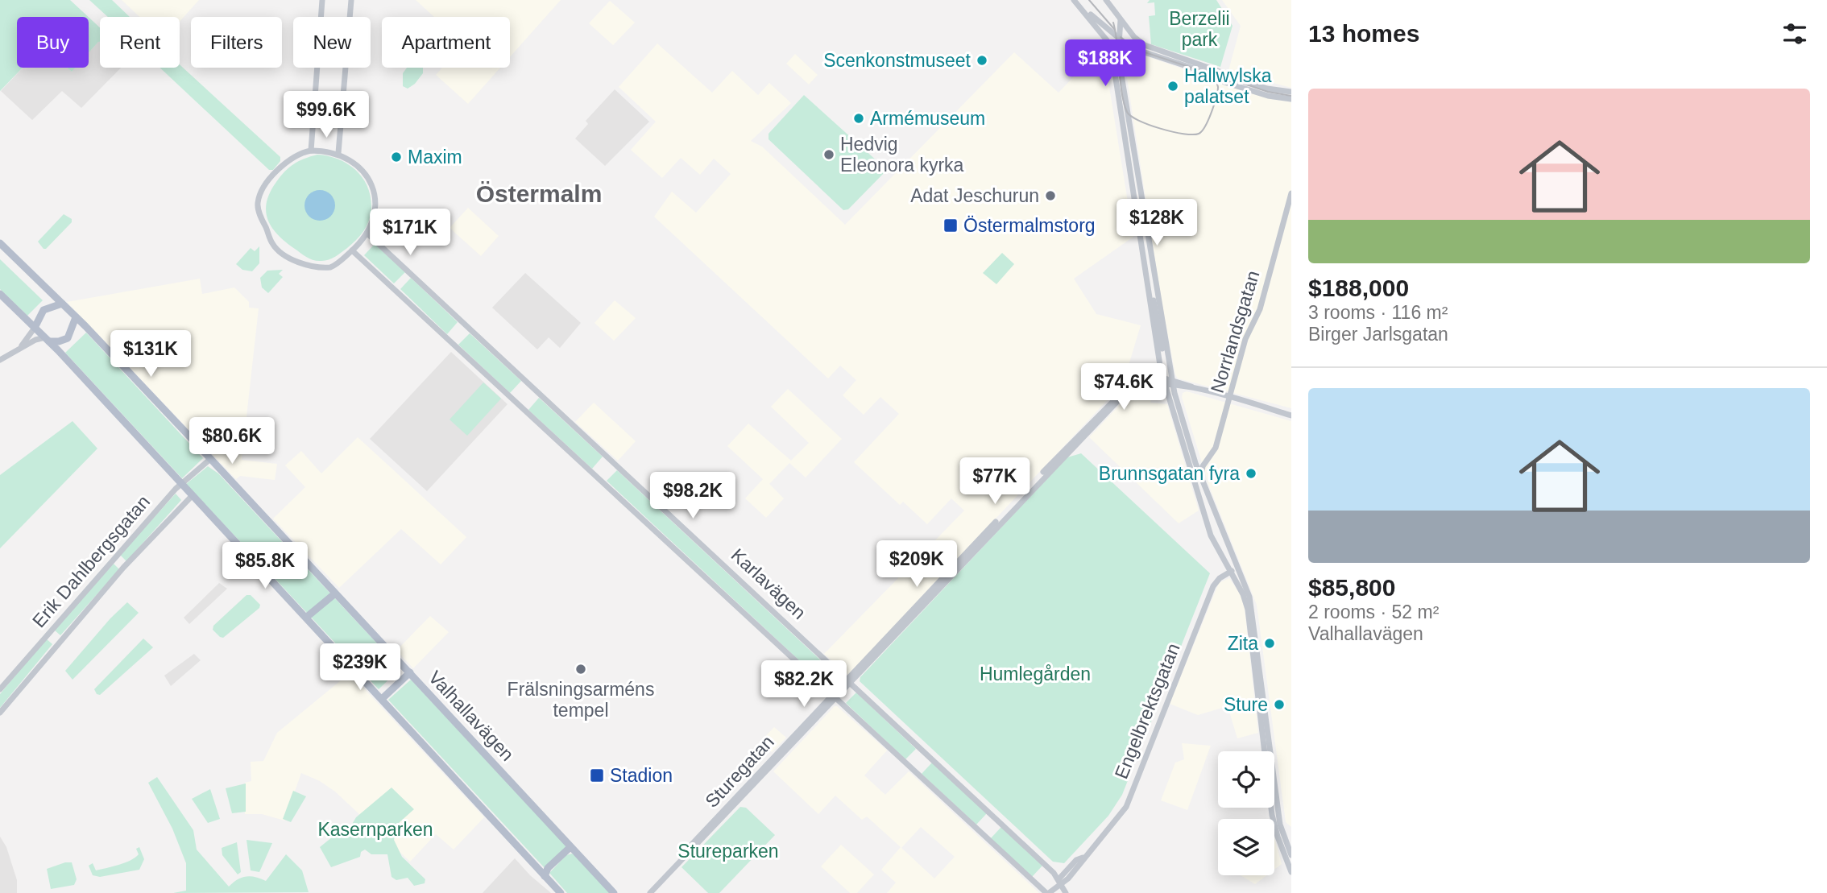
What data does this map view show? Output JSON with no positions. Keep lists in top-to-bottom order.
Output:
{
  "streets": {
    "main road": ["Valhallavägen"],
    "street": [
      "Norrlandsgatan",
      "Erik Dahlbergsgatan",
      "Karlavägen",
      "Engelbrektsgatan",
      "Sturegatan"
    ]
  },
  "crossings": [
    ["Erik Dahlbergsgatan", "Valhallavägen"],
    ["Karlavägen", "Engelbrektsgatan"],
    ["Karlavägen", "Sturegatan"]
  ],
  "districts": ["Östermalm"],
  "parks": [
    "Berzelii park",
    "Humlegården",
    "Kasernparken",
    "Stureparken"
  ],
  "places": {
    "other": [
      "Scenkonstmuseet",
      "Hallwylska palatset",
      "Armémuseum",
      "Hedvig Eleonora kyrka",
      "Maxim",
      "Adat Jeschurun",
      "Brunnsgatan fyra",
      "Zita",
      "Frälsningsarméns tempel",
      "Sture"
    ],
    "transit": ["Östermalmstorg", "Stadion"]
  },
  "page": {
    "heading": "13 homes",
    "chip": [
      "Buy",
      "Rent",
      "Filters",
      "New",
      "Apartment"
    ],
    "price": [
      "$188K",
      "$99.6K",
      "$128K",
      "$171K",
      "$131K",
      "$74.6K",
      "$80.6K",
      "$77K",
      "$98.2K",
      "$209K",
      "$85.8K",
      "$239K",
      "$82.2K"
    ],
    "list": [
      {
        "name": "$188,000",
        "note": "3 rooms · 116 m² · Birger Jarlsgatan"
      },
      {
        "name": "$85,800",
        "note": "2 rooms · 52 m² · Valhallavägen"
      }
    ]
  }
}
